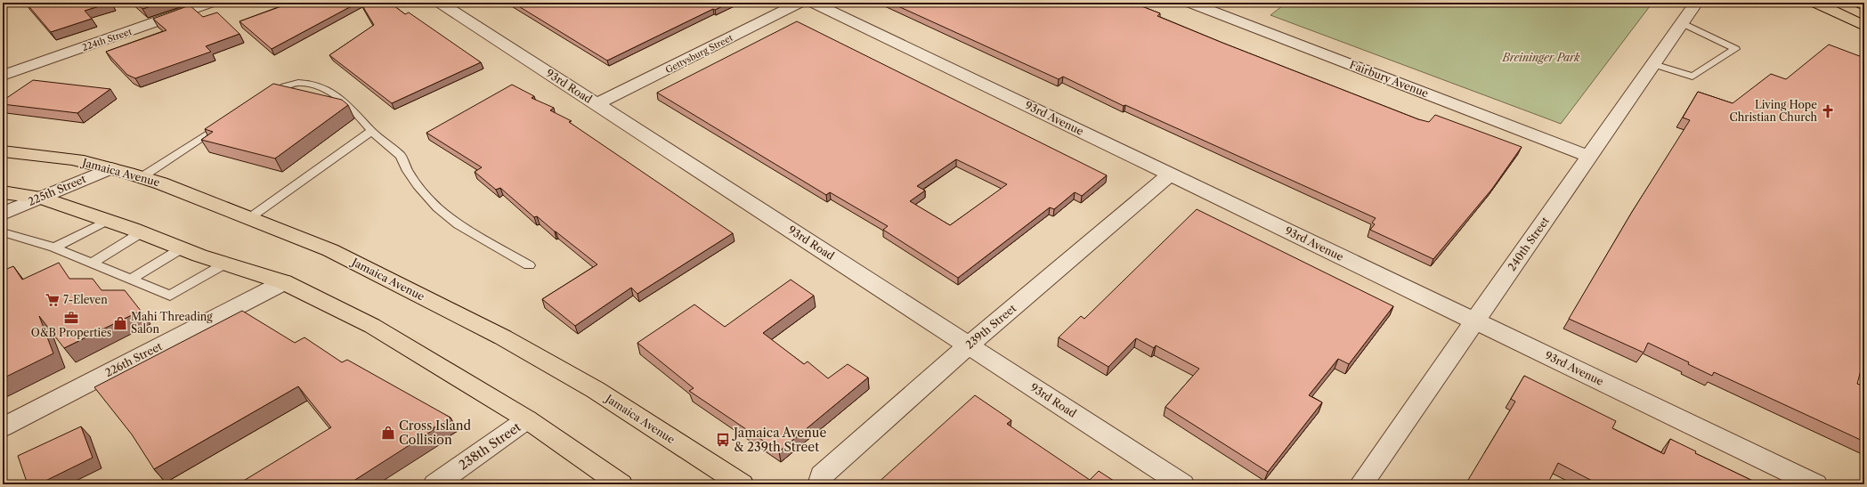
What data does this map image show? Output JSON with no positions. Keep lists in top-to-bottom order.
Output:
{
  "streets": {
    "main road": ["Jamaica Avenue"],
    "street": [
      "224th Street",
      "Gettysburg Street",
      "Fairbury Avenue",
      "93rd Road",
      "93rd Avenue",
      "225th Street",
      "240th Street",
      "239th Street",
      "226th Street",
      "238th Street"
    ]
  },
  "crossings": [
    ["Gettysburg Street", "93rd Road"],
    ["Fairbury Avenue", "240th Street"],
    ["93rd Road", "239th Street"],
    ["93rd Avenue", "240th Street"],
    ["93rd Avenue", "239th Street"],
    ["Jamaica Avenue", "225th Street"]
  ],
  "parks": ["Breininger Park"],
  "places": {
    "church": ["Living Hope Christian Church"],
    "supermarket": ["7-Eleven"],
    "office": ["O&B Properties"],
    "shop": ["Mahi Threading Salon", "Cross Island Collision"],
    "bus stop": ["Jamaica Avenue & 239th Street"]
  }
}
